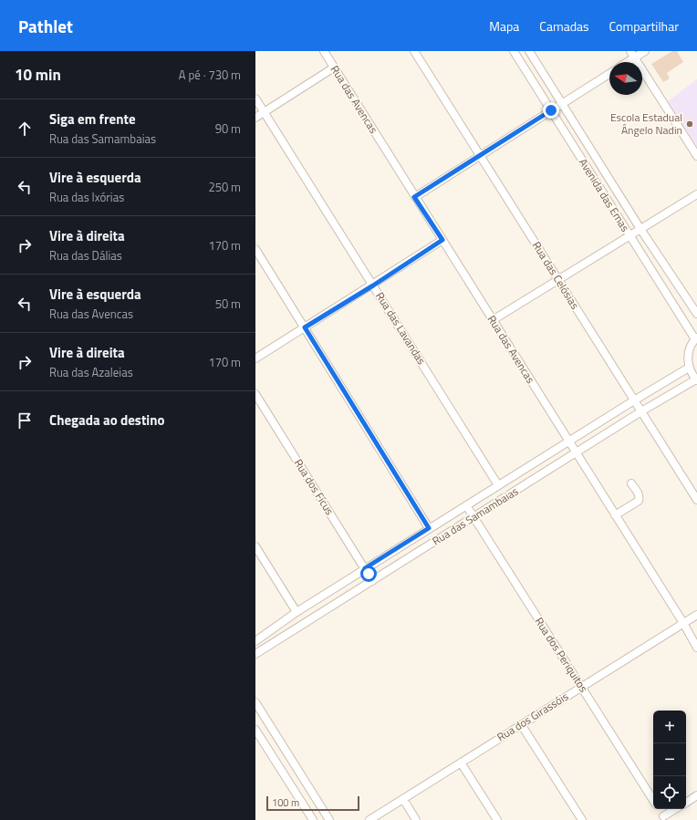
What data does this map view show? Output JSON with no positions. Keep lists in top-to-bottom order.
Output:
{
  "streets": {
    "street": [
      "Rua das Avencas",
      "Avenida das Emas",
      "Rua das Celósias",
      "Rua das Lavandas",
      "Rua dos Fícus",
      "Rua das Samambaias",
      "Rua dos Periquitos",
      "Rua dos Girassóis"
    ]
  },
  "crossings": [
    ["Rua das Avencas", "Rua das Samambaias"],
    ["Rua das Avencas", "Rua dos Girassóis"],
    ["Rua das Celósias", "Rua das Samambaias"],
    ["Rua das Lavandas", "Rua das Samambaias"],
    ["Rua dos Fícus", "Rua das Samambaias"],
    ["Rua das Samambaias", "Rua dos Periquitos"],
    ["Rua dos Periquitos", "Rua dos Girassóis"]
  ],
  "places": ["Escola Estadual Ângelo Nadin"],
  "scale_bar": "100 m",
  "north": "left",
  "page": {
    "header": "Pathlet",
    "nav": ["Mapa", "Camadas", "Compartilhar"],
    "heading": ["10 min", "A pé · 730 m"],
    "list": [
      ["Siga em frente", "Rua das Samambaias", "90 m"],
      ["Vire à esquerda", "Rua das Ixórias", "250 m"],
      ["Vire à direita", "Rua das Dálias", "170 m"],
      ["Vire à esquerda", "Rua das Avencas", "50 m"],
      ["Vire à direita", "Rua das Azaleias", "170 m"],
      "Chegada ao destino"
    ],
    "map_buttons": ["+", "−"],
    "scale": "100 m"
  }
}
